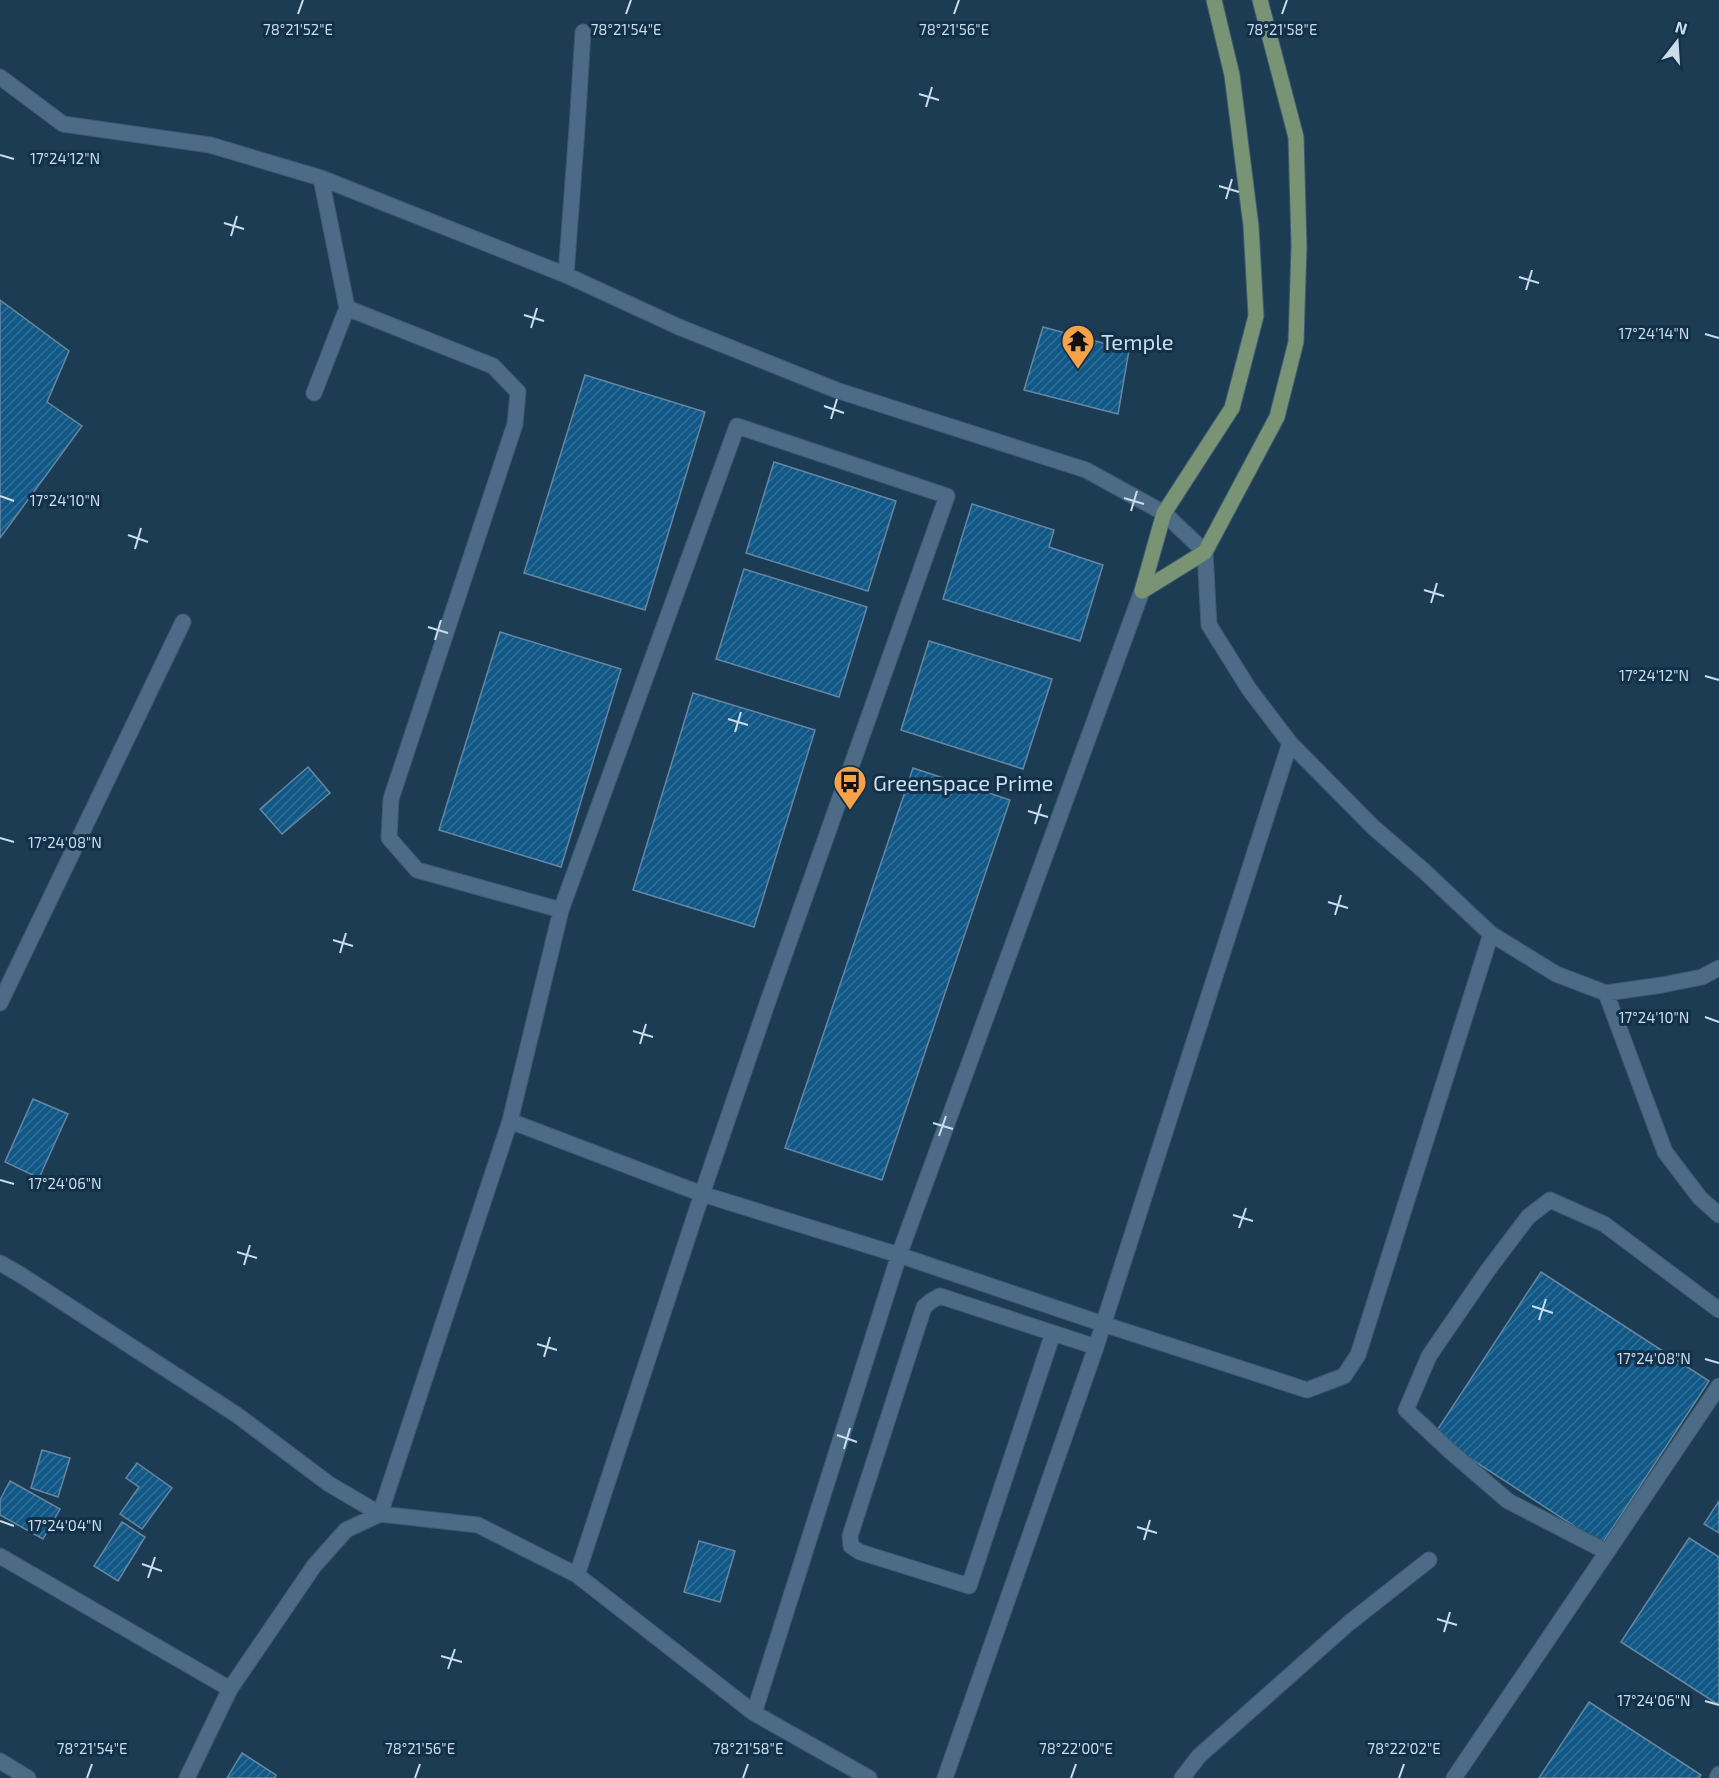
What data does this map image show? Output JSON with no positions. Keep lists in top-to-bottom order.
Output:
{
  "places": {
    "temple": ["Temple"],
    "bus stop": ["Greenspace Prime"]
  },
  "north": "top",
  "coordinates": [
    "78°21'52\"E",
    "78°21'54\"E",
    "78°21'56\"E",
    "78°21'58\"E",
    "17°24'12\"N",
    "17°24'14\"N",
    "17°24'10\"N",
    "17°24'08\"N",
    "17°24'06\"N",
    "17°24'04\"N",
    "78°22'00\"E",
    "78°22'02\"E"
  ]
}
